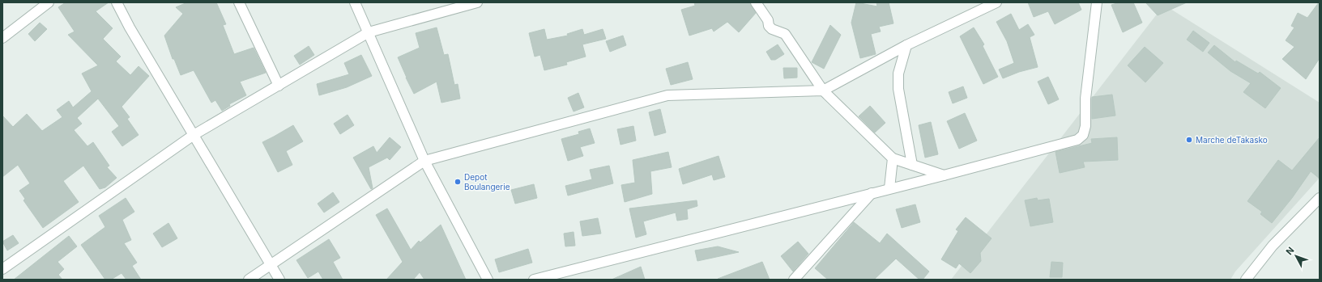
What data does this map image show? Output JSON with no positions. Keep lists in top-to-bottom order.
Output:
{
  "places": ["Marche deTakasko", "Depot Boulangerie"],
  "north": "top left"
}
